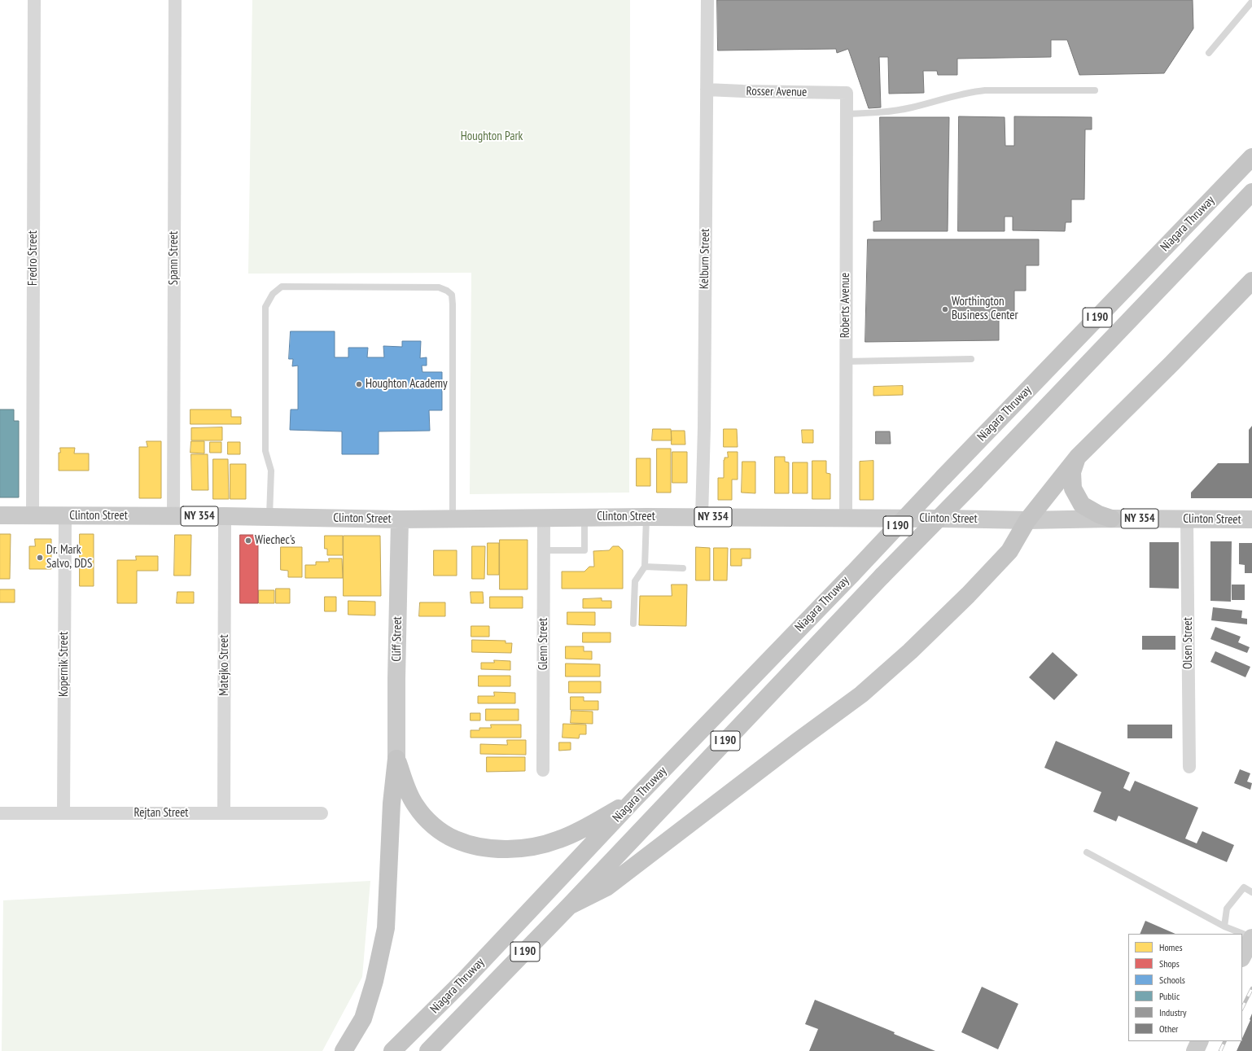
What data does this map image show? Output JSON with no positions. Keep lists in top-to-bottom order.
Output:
{
  "streets": {
    "highway": ["Niagara Thruway", "I 190"],
    "main road": ["Clinton Street", "NY 354", "Cliff Street"],
    "street": [
      "Rosser Avenue",
      "Fredro Street",
      "Spann Street",
      "Kelburn Street",
      "Roberts Avenue",
      "Olsen Street",
      "Glenn Street",
      "Kopernik Street",
      "Matejko Street",
      "Rejtan Street"
    ]
  },
  "crossings": [
    ["Rosser Avenue", "Kelburn Street"],
    ["Rosser Avenue", "Roberts Avenue"],
    ["Fredro Street", "Clinton Street"],
    ["Spann Street", "Clinton Street"],
    ["Kelburn Street", "Clinton Street"],
    ["Roberts Avenue", "Clinton Street"],
    ["Clinton Street", "Cliff Street"],
    ["Clinton Street", "Olsen Street"],
    ["Clinton Street", "Glenn Street"],
    ["Clinton Street", "Kopernik Street"],
    ["Clinton Street", "Matejko Street"],
    ["Kopernik Street", "Rejtan Street"],
    ["Matejko Street", "Rejtan Street"]
  ],
  "parks": ["Houghton Park"],
  "places": [
    "Worthington Business Center",
    "Houghton Academy",
    "Wiechec's",
    "Dr. Mark Salvo, DDS"
  ],
  "legend": [
    "Homes",
    "Shops",
    "Schools",
    "Public",
    "Industry",
    "Other"
  ]
}
